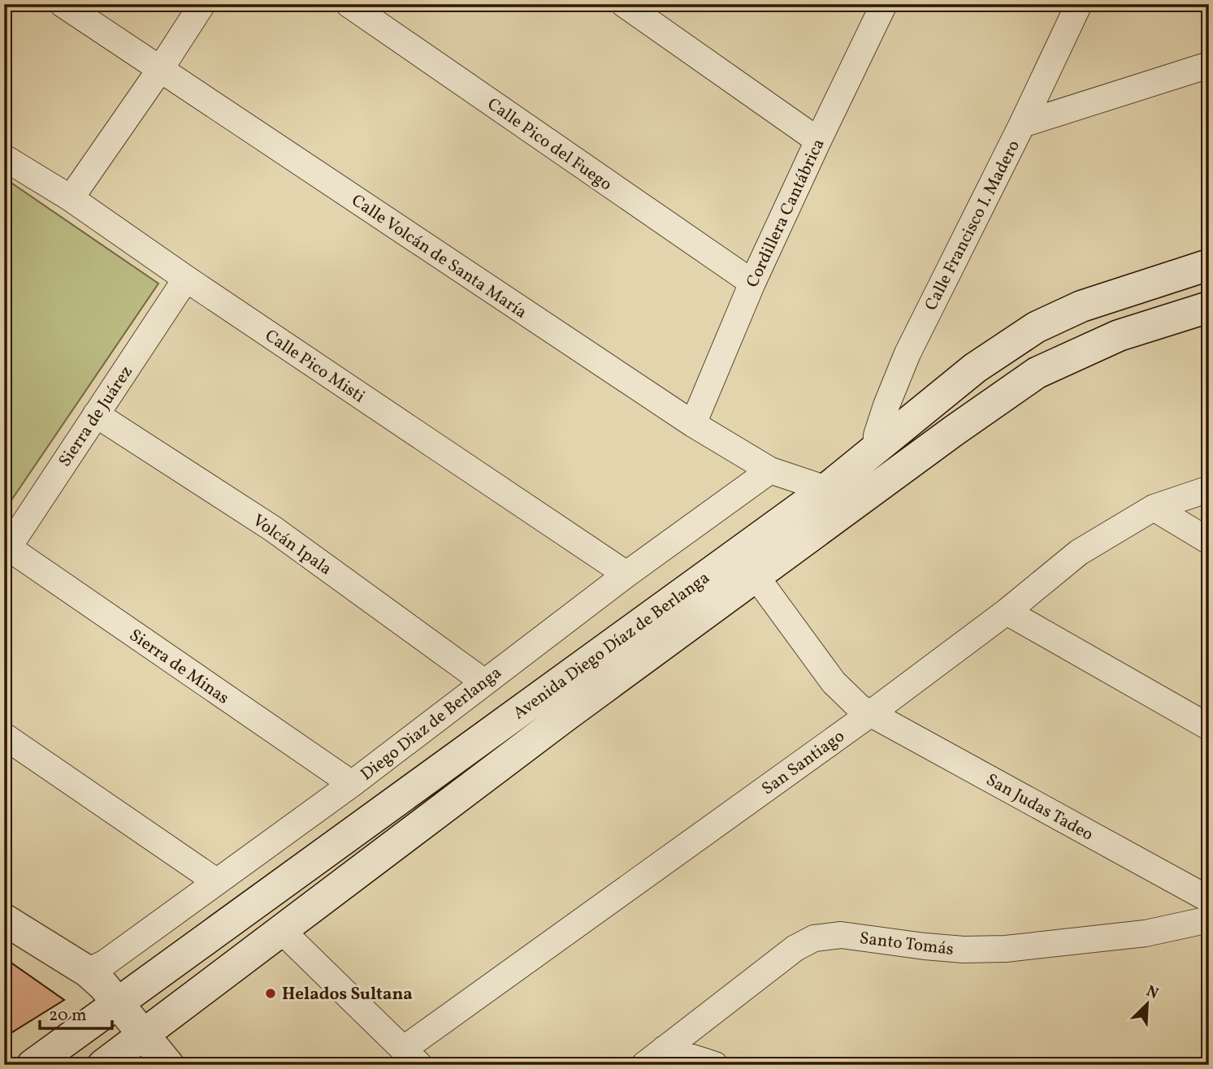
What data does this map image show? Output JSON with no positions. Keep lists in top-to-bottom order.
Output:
{
  "streets": {
    "main road": ["Avenida Diego Díaz de Berlanga"],
    "street": [
      "Calle Pico del Fuego",
      "Cordillera Cantábrica",
      "Calle Francisco I. Madero",
      "Calle Volcán de Santa María",
      "Calle Pico Misti",
      "Sierra de Juárez",
      "Volcán Ipala",
      "Sierra de Minas",
      "Diego Diaz de Berlanga",
      "San Santiago",
      "San Judas Tadeo",
      "Santo Tomás"
    ]
  },
  "crossings": [
    ["Calle Pico del Fuego", "Cordillera Cantábrica"],
    ["Cordillera Cantábrica", "Calle Volcán de Santa María"],
    ["Calle Francisco I. Madero", "Avenida Diego Díaz de Berlanga"],
    ["Calle Volcán de Santa María", "Avenida Diego Díaz de Berlanga"],
    ["Calle Volcán de Santa María", "Diego Diaz de Berlanga"],
    ["Calle Pico Misti", "Sierra de Juárez"],
    ["Calle Pico Misti", "Diego Diaz de Berlanga"],
    ["Sierra de Juárez", "Volcán Ipala"],
    ["Sierra de Juárez", "Sierra de Minas"],
    ["Volcán Ipala", "Diego Diaz de Berlanga"],
    ["Avenida Diego Díaz de Berlanga", "San Judas Tadeo"],
    ["Sierra de Minas", "Diego Diaz de Berlanga"],
    ["San Santiago", "San Judas Tadeo"]
  ],
  "places": ["Helados Sultana"],
  "scale_bar": "20 m",
  "north": "top right"
}
